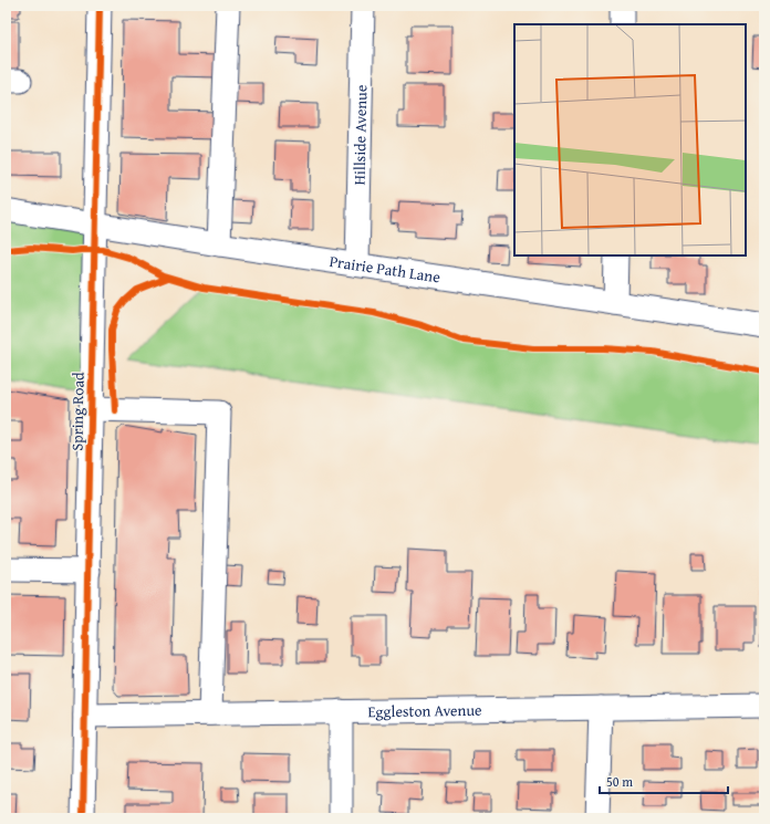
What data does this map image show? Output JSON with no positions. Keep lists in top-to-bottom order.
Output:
{
  "streets": {
    "street": [
      "Hillside Avenue",
      "Prairie Path Lane",
      "Spring Road",
      "Eggleston Avenue"
    ]
  },
  "crossings": [
    ["Hillside Avenue", "Prairie Path Lane"],
    ["Prairie Path Lane", "Spring Road"],
    ["Spring Road", "Eggleston Avenue"]
  ],
  "scale_bar": "50 m"
}
